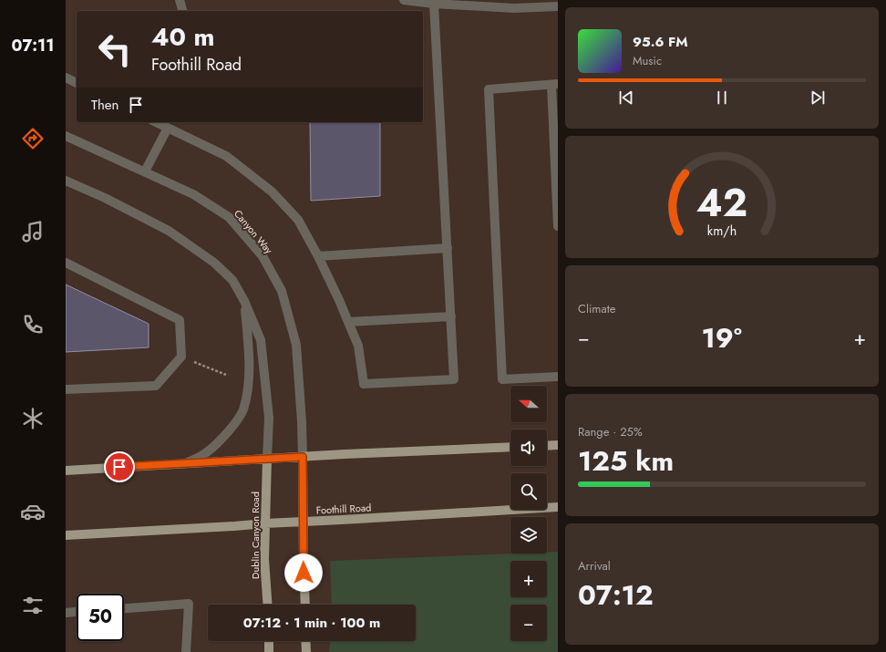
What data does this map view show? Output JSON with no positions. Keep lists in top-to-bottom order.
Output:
{
  "streets": {
    "main road": ["Foothill Road", "Dublin Canyon Road"],
    "street": ["Canyon Way"]
  },
  "crossings": [
    ["Foothill Road", "Dublin Canyon Road"]
  ],
  "north": "left",
  "page": {
    "tabs": "07:11",
    "turn": ["40 m", "Foothill Road"],
    "song": ["95.6 FM", "Music"],
    "then": "Then",
    "tile": [
      "Climate",
      ["Range · 25%", "125 km"],
      ["Arrival", "07:12"]
    ],
    "heat": ["−", "19°", "+"],
    "map_buttons": ["+", "−"],
    "limit": "50",
    "trip": "07:12 · 1 min · 100 m",
    "gauge": ["42", "km/h"]
  }
}
